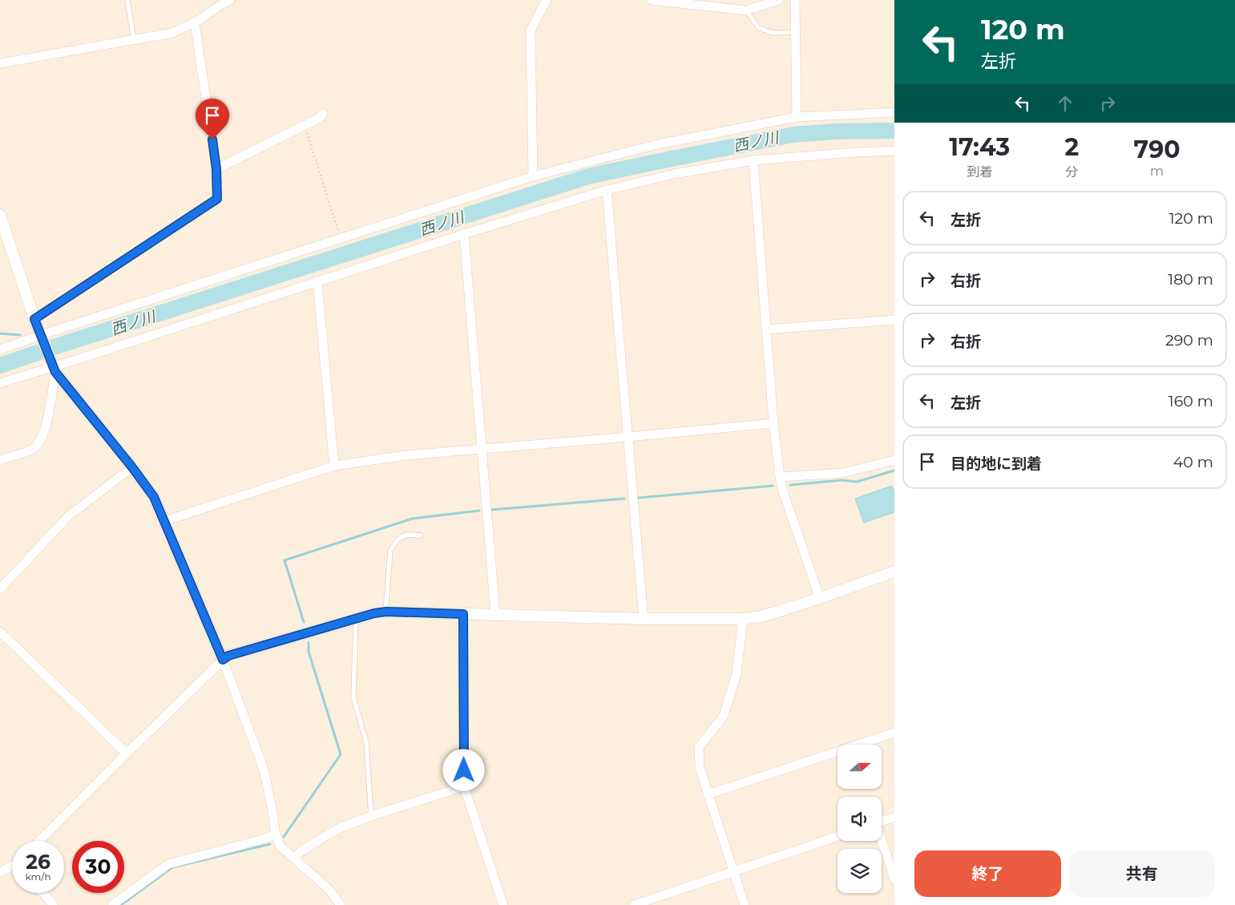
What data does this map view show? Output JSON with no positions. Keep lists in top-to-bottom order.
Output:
{
  "water": ["西ノ川"],
  "north": "right",
  "page": {
    "turn": ["120 m", "左折"],
    "eta": [
      "17:43",
      "到着",
      "2",
      "分",
      "790",
      "m"
    ],
    "list": [
      {
        "name": "左折",
        "value": "120 m"
      },
      {
        "name": "右折",
        "value": "180 m"
      },
      {
        "name": "右折",
        "value": "290 m"
      },
      {
        "name": "左折",
        "value": "160 m"
      },
      {
        "name": "目的地に到着",
        "value": "40 m"
      }
    ],
    "speed": "26 km/h",
    "limit": "30",
    "buttons": ["終了", "共有"]
  }
}
